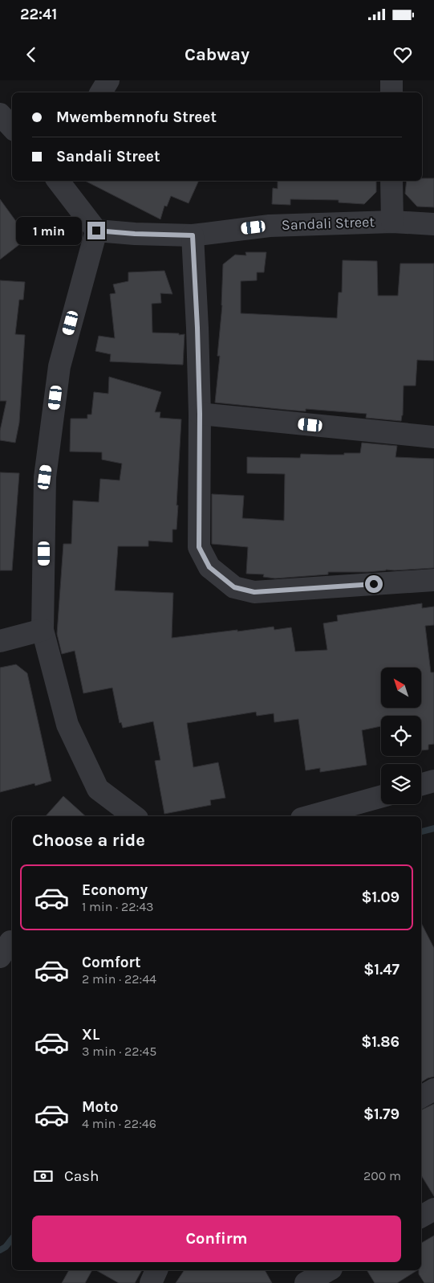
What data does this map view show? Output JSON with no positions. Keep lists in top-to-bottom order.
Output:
{
  "streets": {
    "street": ["Sandali Street"]
  },
  "north": "top left",
  "page": {
    "status": "22:41",
    "header": "Cabway",
    "banner": ["Mwembemnofu Street", "Sandali Street"],
    "bubble": "1 min",
    "heading": "Choose a ride",
    "list": [
      {
        "name": "Economy",
        "note": "1 min · 22:43",
        "value": "$1.09"
      },
      {
        "name": "Comfort",
        "note": "2 min · 22:44",
        "value": "$1.47"
      },
      {
        "name": "XL",
        "note": "3 min · 22:45",
        "value": "$1.86"
      },
      {
        "name": "Moto",
        "note": "4 min · 22:46",
        "value": "$1.79"
      }
    ],
    "pay": ["Cash", "200 m"],
    "buttons": "Confirm"
  }
}
